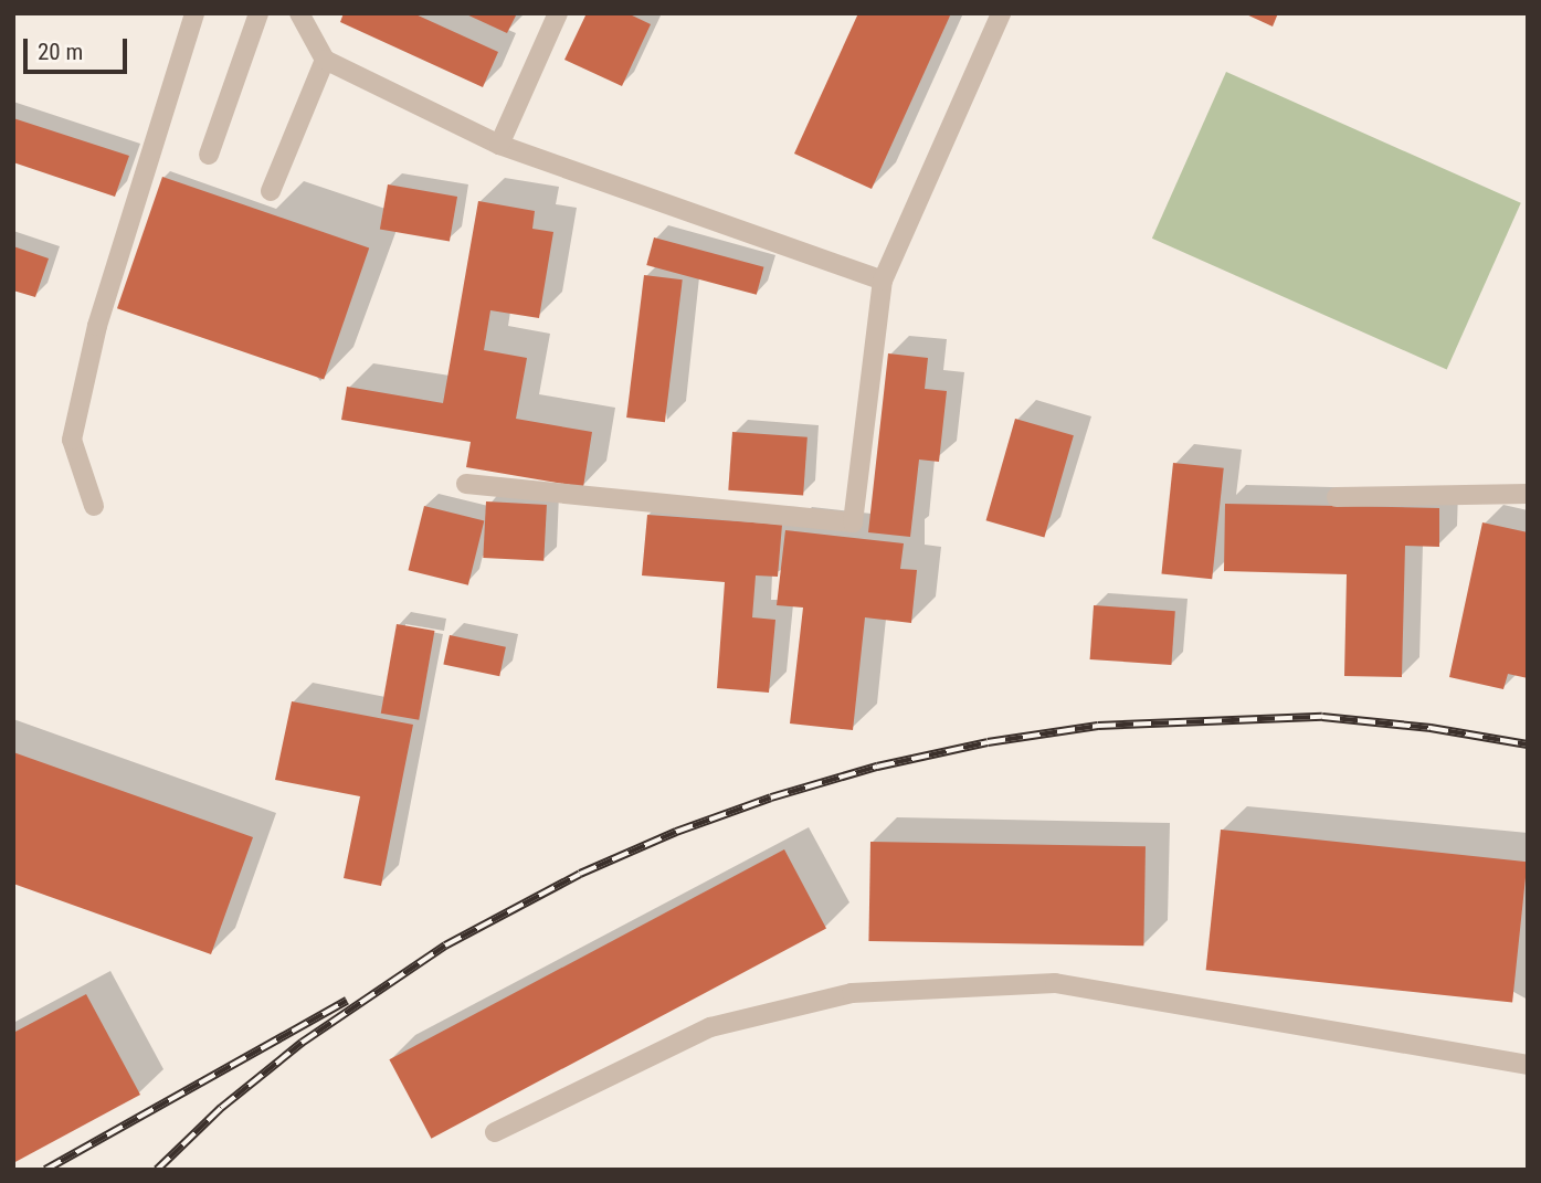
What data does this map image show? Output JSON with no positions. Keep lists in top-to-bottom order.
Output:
{
  "scale_bar": "20 m"
}
